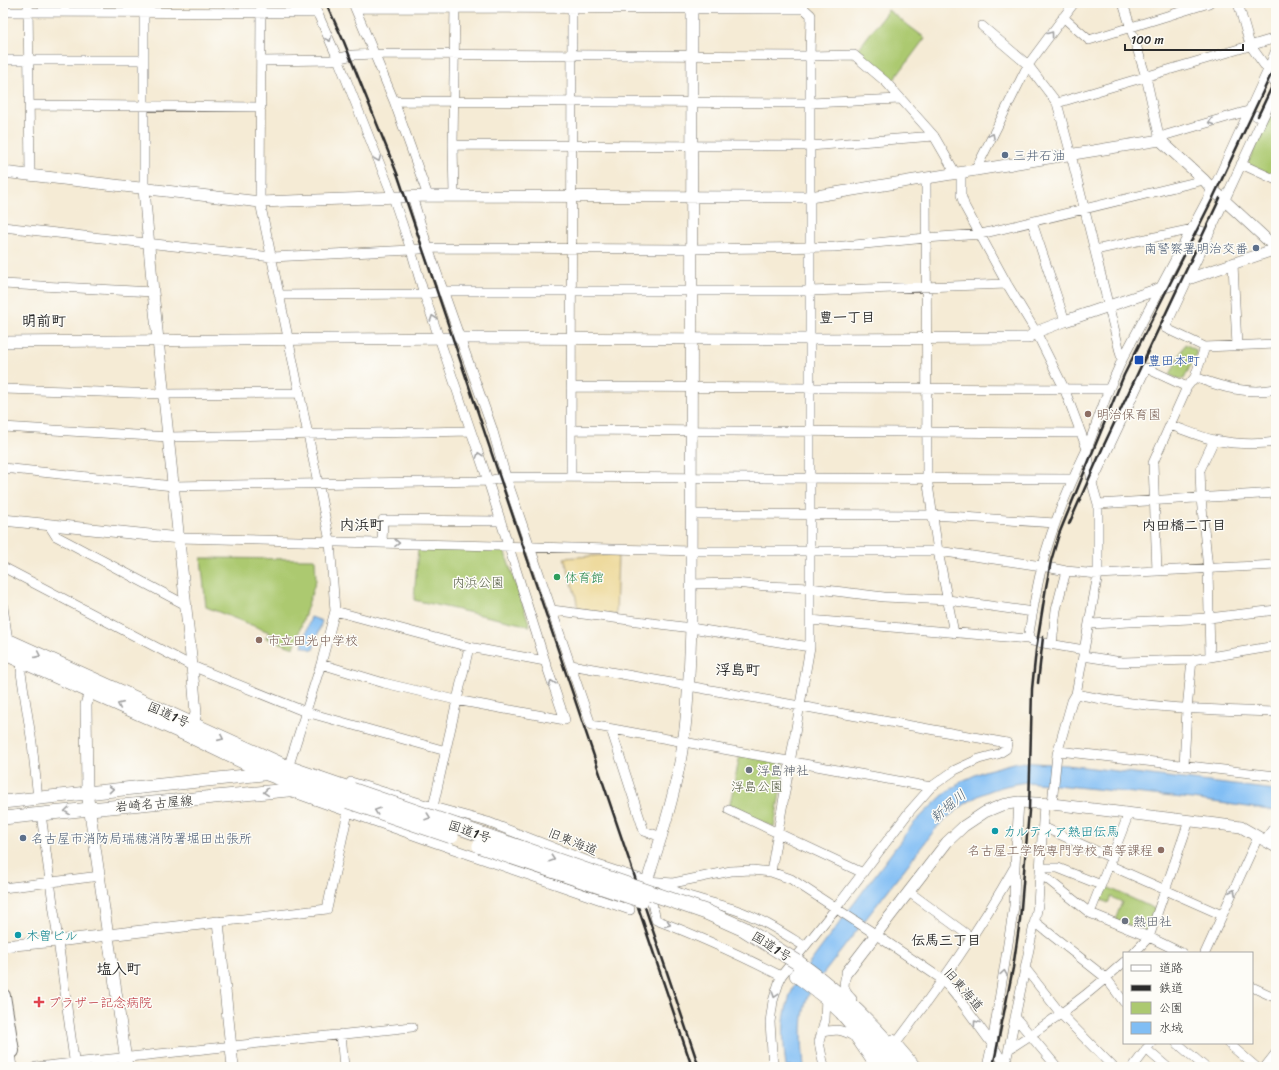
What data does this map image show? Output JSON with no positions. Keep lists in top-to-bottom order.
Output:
{
  "streets": {
    "highway": ["国道1号"],
    "main road": ["岩崎名古屋線"],
    "street": ["旧東海道"]
  },
  "crossings": [
    ["国道1号", "岩崎名古屋線"],
    ["国道1号", "旧東海道"],
    ["岩崎名古屋線", "旧東海道"]
  ],
  "districts": [
    "豊一丁目",
    "明前町",
    "内浜町",
    "内田橋二丁目",
    "浮島町",
    "伝馬三丁目",
    "塩入町"
  ],
  "water": ["新堀川"],
  "parks": ["内浜公園", "浮島公園"],
  "places": {
    "other": [
      "三井石油",
      "南警察署明治交番",
      "明治保育園",
      "体育館",
      "市立田光中学校",
      "浮島神社",
      "カルティア熱田伝馬",
      "名古屋市消防局瑞穂消防署堀田出張所",
      "名古屋工学院専門学校 高等課程",
      "熱田社",
      "木曽ビル"
    ],
    "transit": ["豊田本町"],
    "health": ["ブラザー記念病院"]
  },
  "legend": [
    "道路",
    "鉄道",
    "公園",
    "水域"
  ],
  "scale_bar": "100 m"
}
